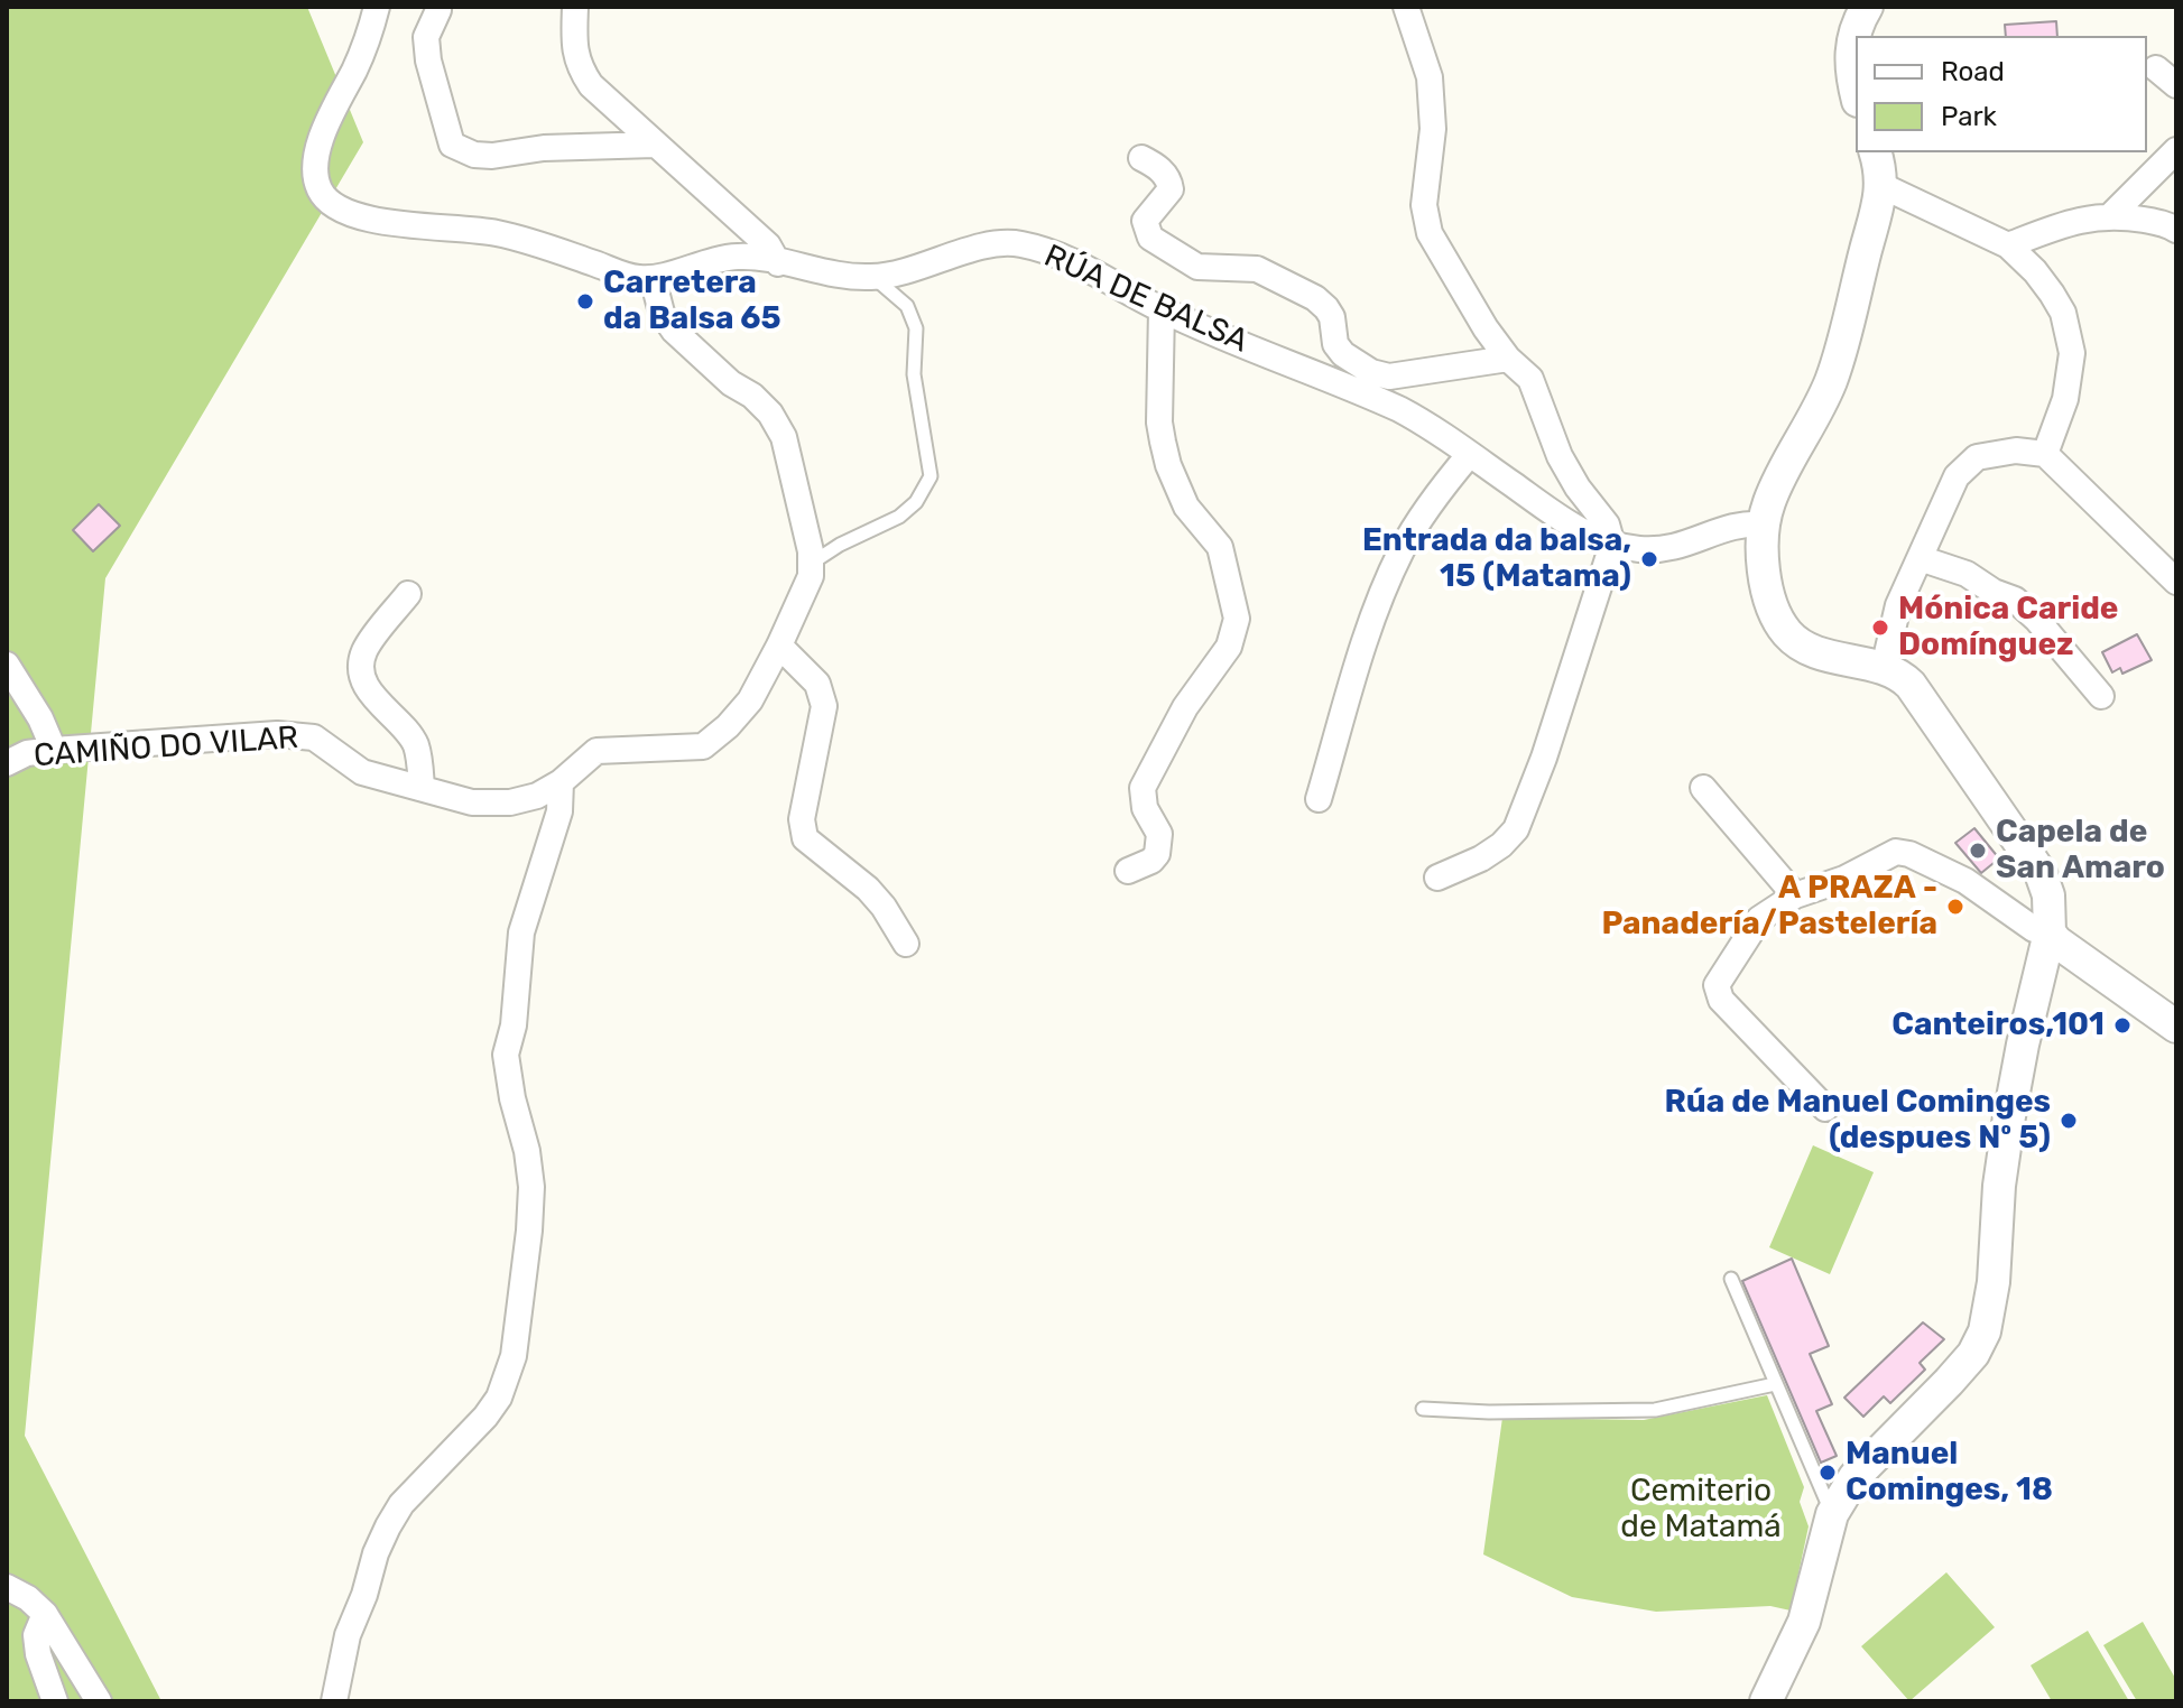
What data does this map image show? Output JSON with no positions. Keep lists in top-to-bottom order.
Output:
{
  "streets": {
    "street": ["RÚA DE BALSA", "CAMIÑO DO VILAR"]
  },
  "crossings": [
    ["RÚA DE BALSA", "CAMIÑO DO VILAR"]
  ],
  "parks": ["Cemiterio de Matamá"],
  "places": [
    "Carretera da Balsa 65",
    "Entrada da balsa, 15 (Matama)",
    "Mónica Caride Domínguez",
    "Capela de San Amaro",
    "A PRAZA - Panadería/Pastelería",
    "Canteiros,101",
    "Rúa de Manuel Cominges (despues Nº 5)",
    "Manuel Cominges, 18"
  ],
  "legend": ["Road", "Park"]
}
